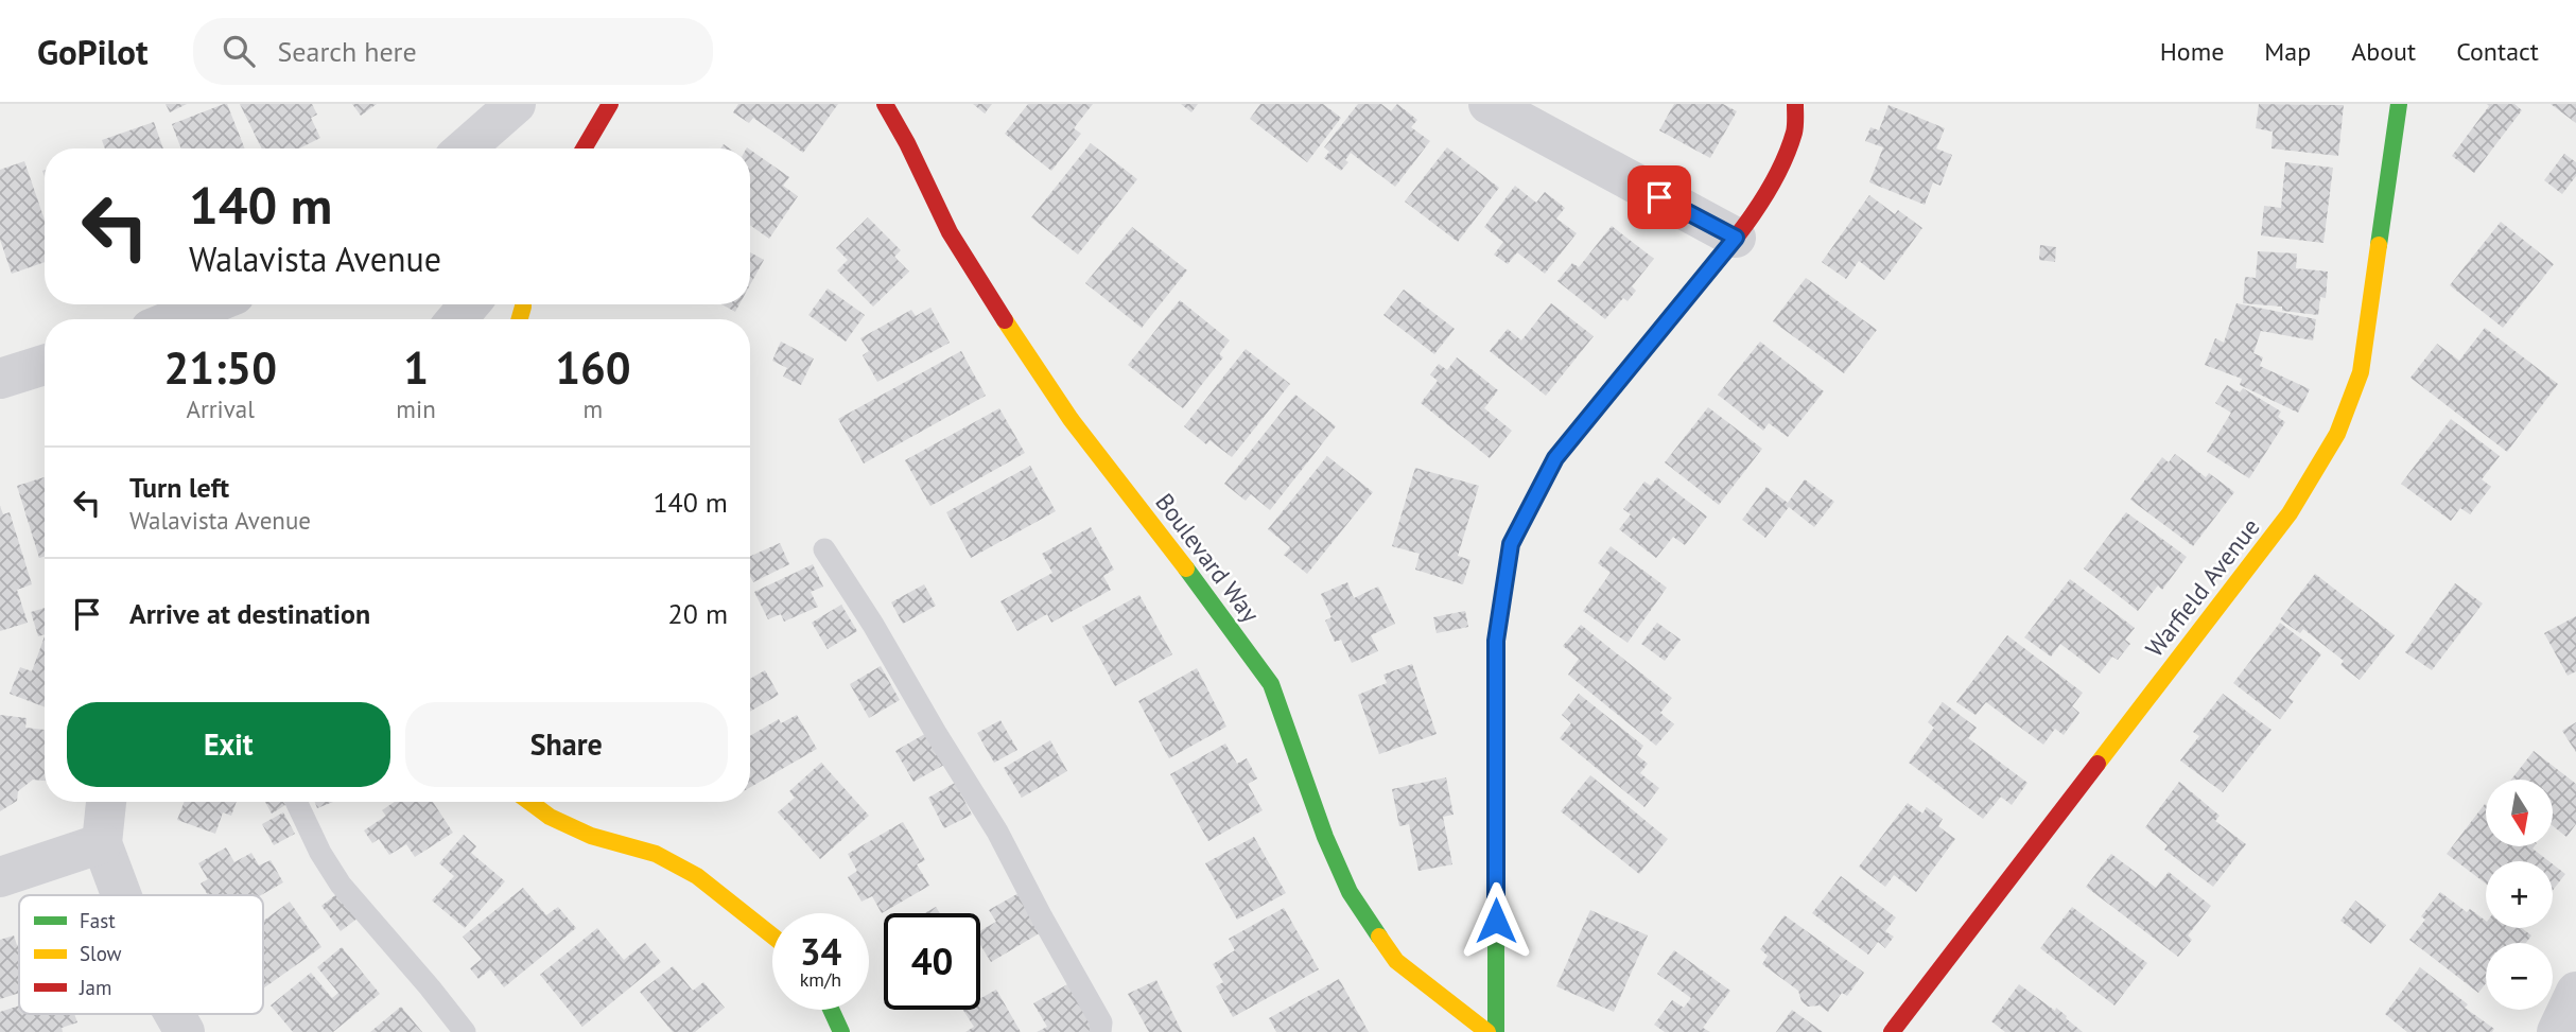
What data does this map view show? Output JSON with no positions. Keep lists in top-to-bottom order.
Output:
{
  "streets": {
    "street": ["Boulevard Way", "Warfield Avenue"]
  },
  "legend": ["Fast", "Slow", "Jam"],
  "north": "bottom",
  "page": {
    "header": "GoPilot",
    "search": "Search here",
    "nav": [
      "Home",
      "Map",
      "About",
      "Contact"
    ],
    "turn": ["140 m", "Walavista Avenue"],
    "eta": [
      "21:50",
      "Arrival",
      "1",
      "min",
      "160",
      "m"
    ],
    "list": [
      {
        "name": "Turn left",
        "note": "Walavista Avenue",
        "value": "140 m"
      },
      {
        "name": "Arrive at destination",
        "value": "20 m"
      }
    ],
    "buttons": ["Exit", "Share"],
    "map_buttons": ["+", "−"],
    "speed": "34 km/h",
    "limit": "40"
  }
}
